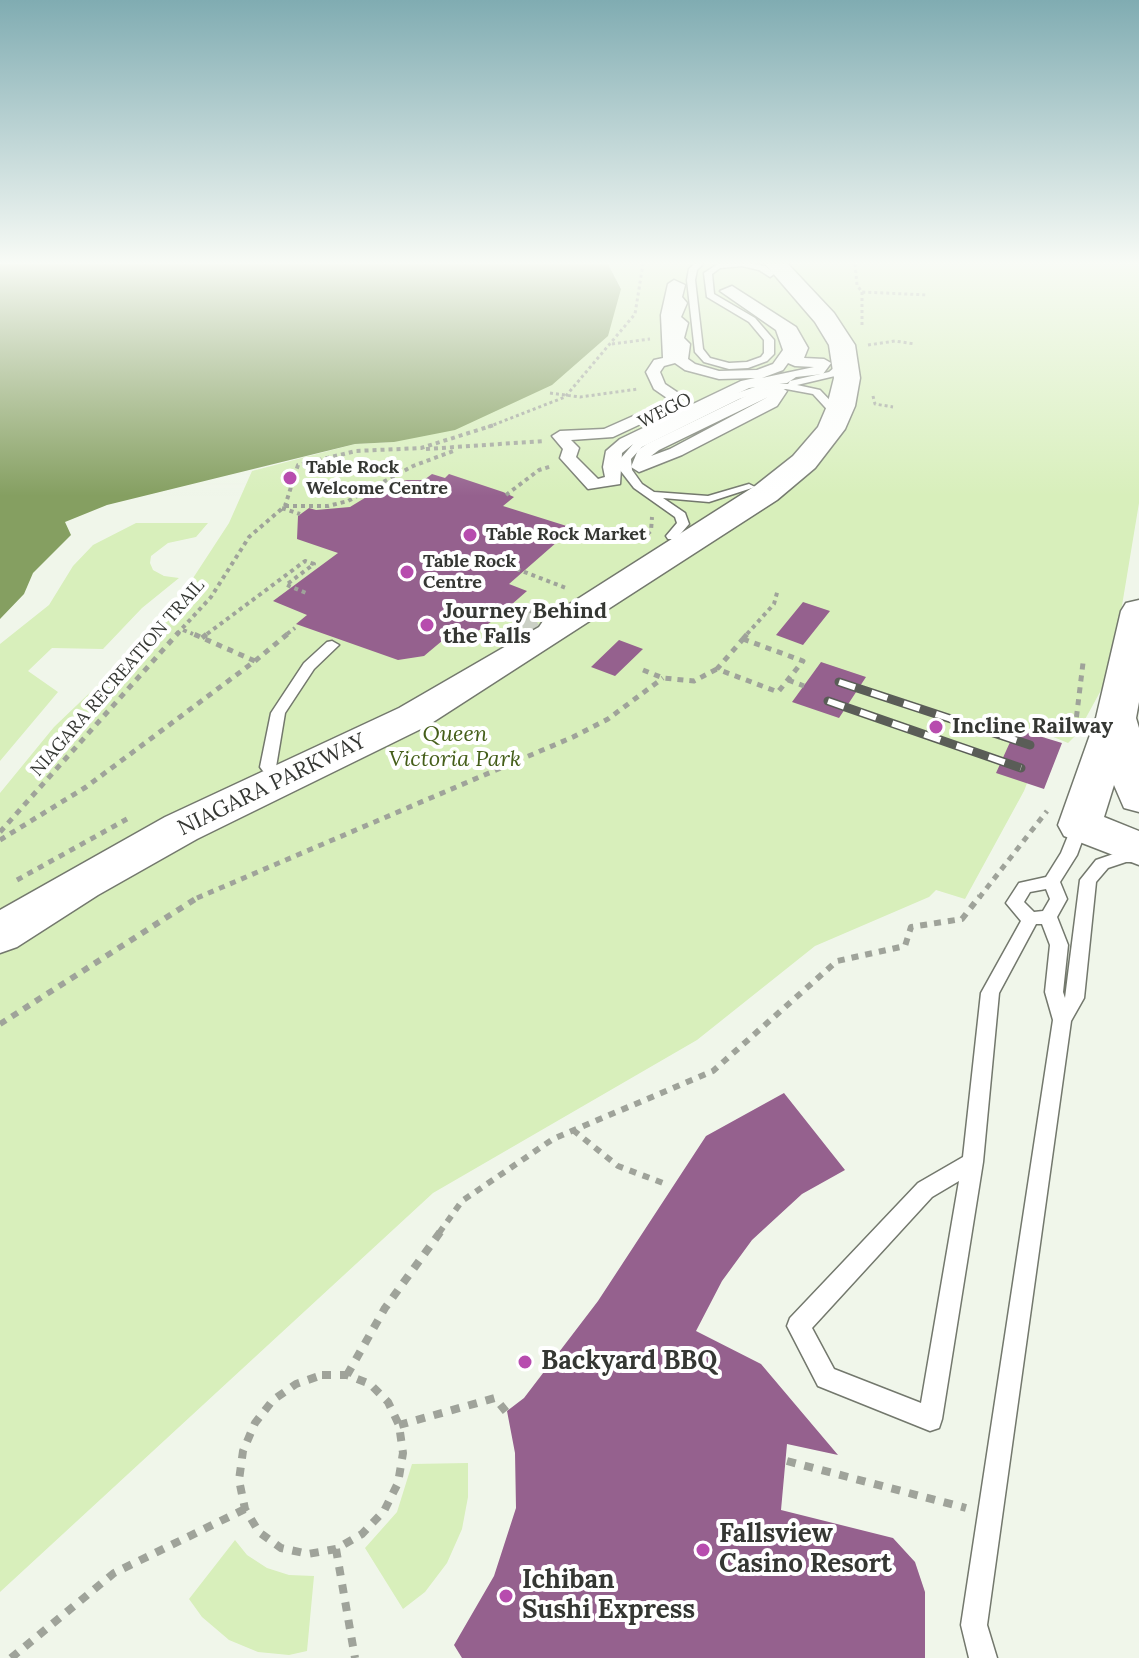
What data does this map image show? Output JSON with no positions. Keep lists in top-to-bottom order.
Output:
{
  "streets": {
    "main road": ["NIAGARA PARKWAY"],
    "lane": ["WEGO"],
    "path": ["NIAGARA RECREATION TRAIL"]
  },
  "crossings": [
    ["WEGO", "NIAGARA PARKWAY"]
  ],
  "parks": ["Queen Victoria Park"],
  "places": [
    "Table Rock Welcome Centre",
    "Table Rock Market",
    "Table Rock Centre",
    "Journey Behind the Falls",
    "Incline Railway",
    "Backyard BBQ",
    "Fallsview Casino Resort",
    "Ichiban Sushi Express"
  ]
}
